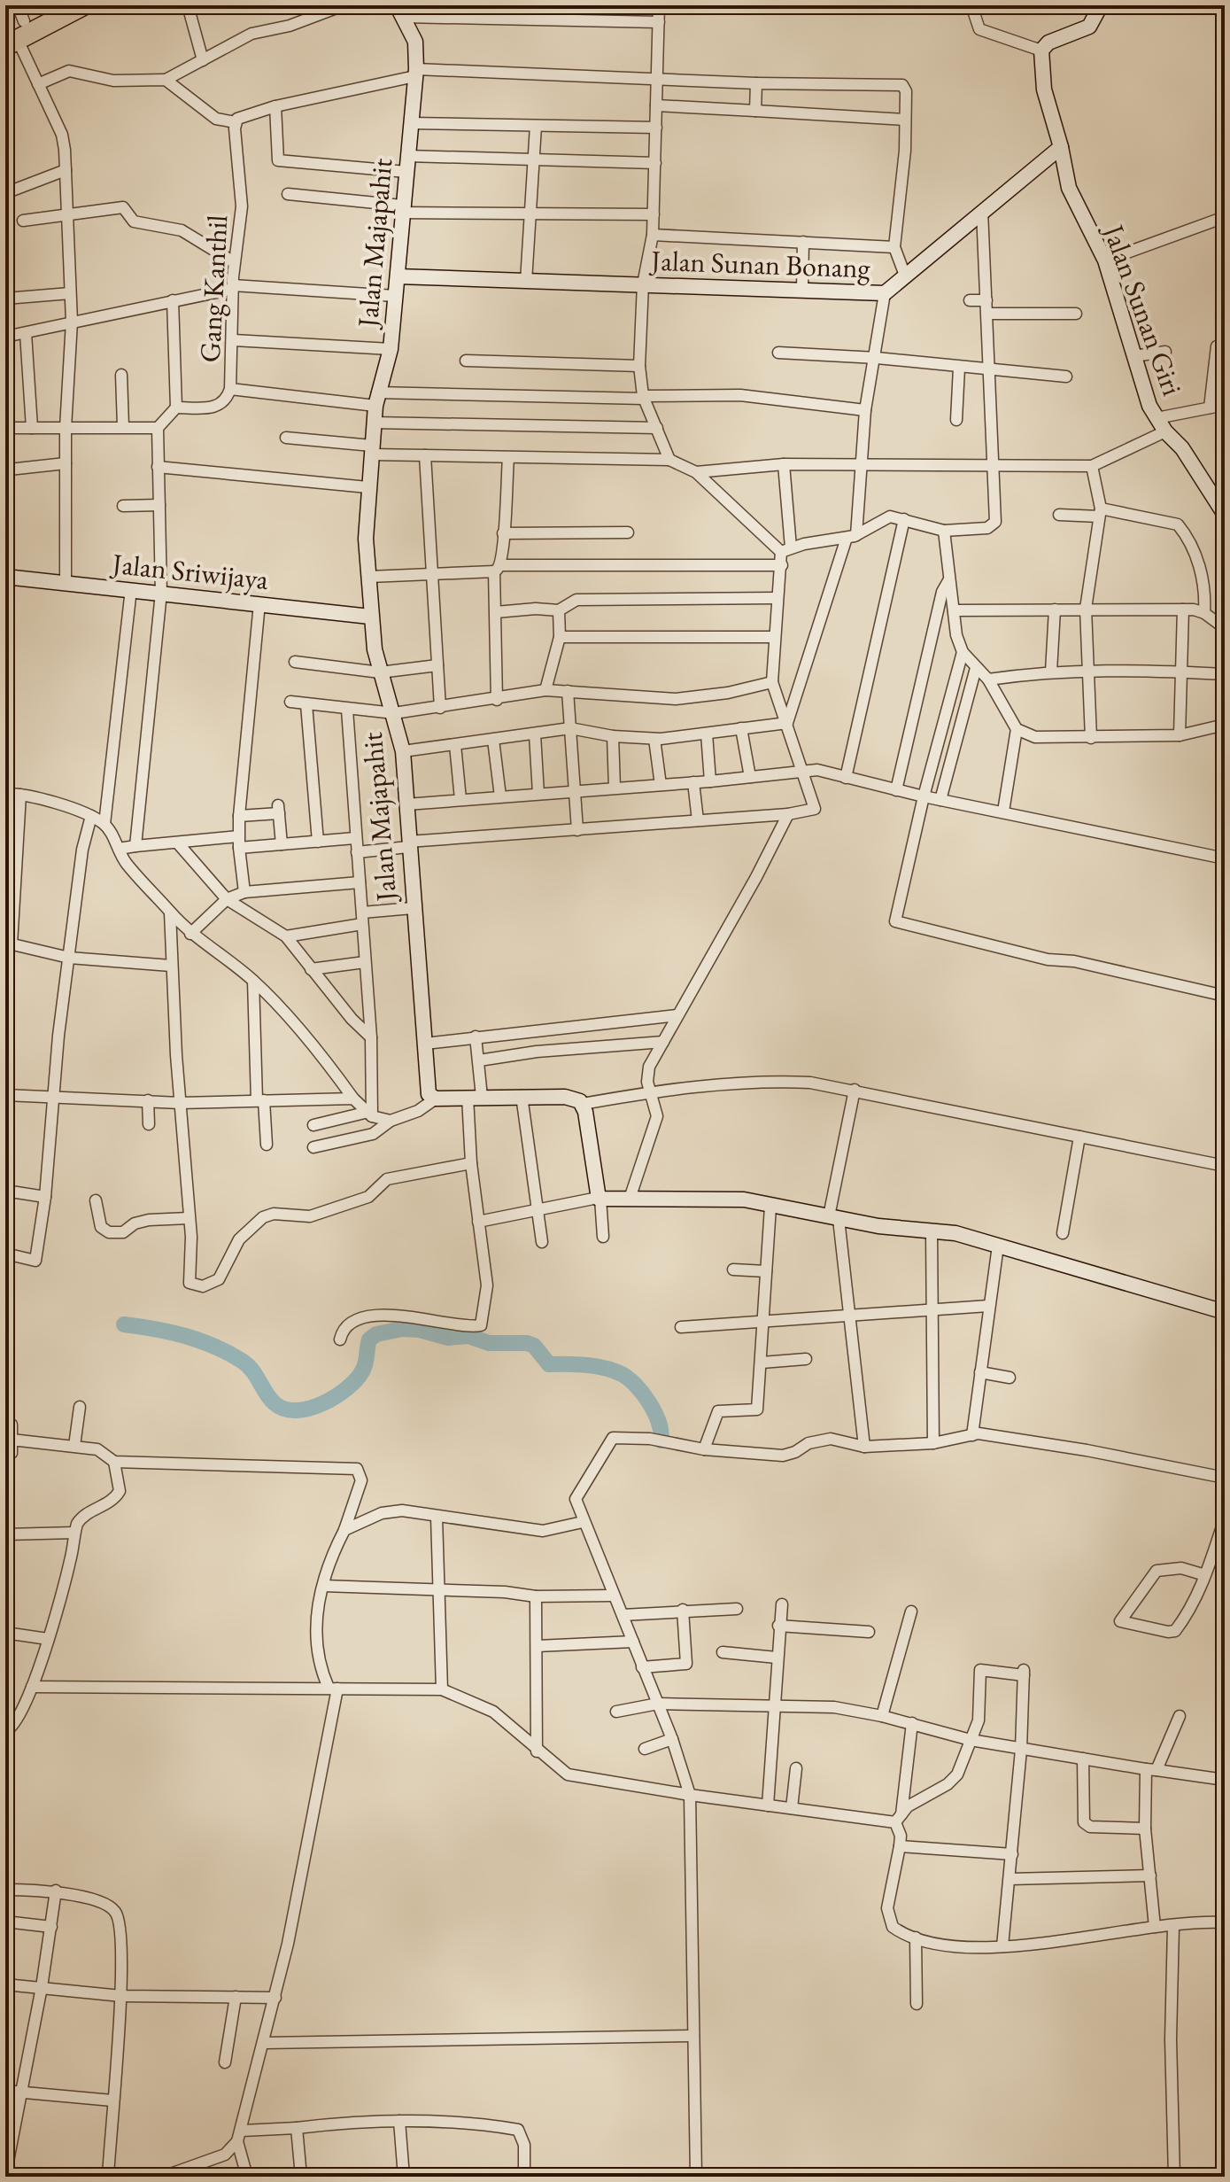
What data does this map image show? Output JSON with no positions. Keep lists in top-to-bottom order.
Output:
{
  "streets": {
    "street": [
      "Jalan Majapahit",
      "Jalan Sunan Bonang",
      "Gang Kanthil",
      "Jalan Sunan Giri",
      "Jalan Sriwijaya"
    ]
  },
  "crossings": [
    ["Jalan Majapahit", "Jalan Sunan Bonang"],
    ["Jalan Majapahit", "Jalan Sriwijaya"],
    ["Jalan Sunan Bonang", "Jalan Sunan Giri"]
  ]
}
